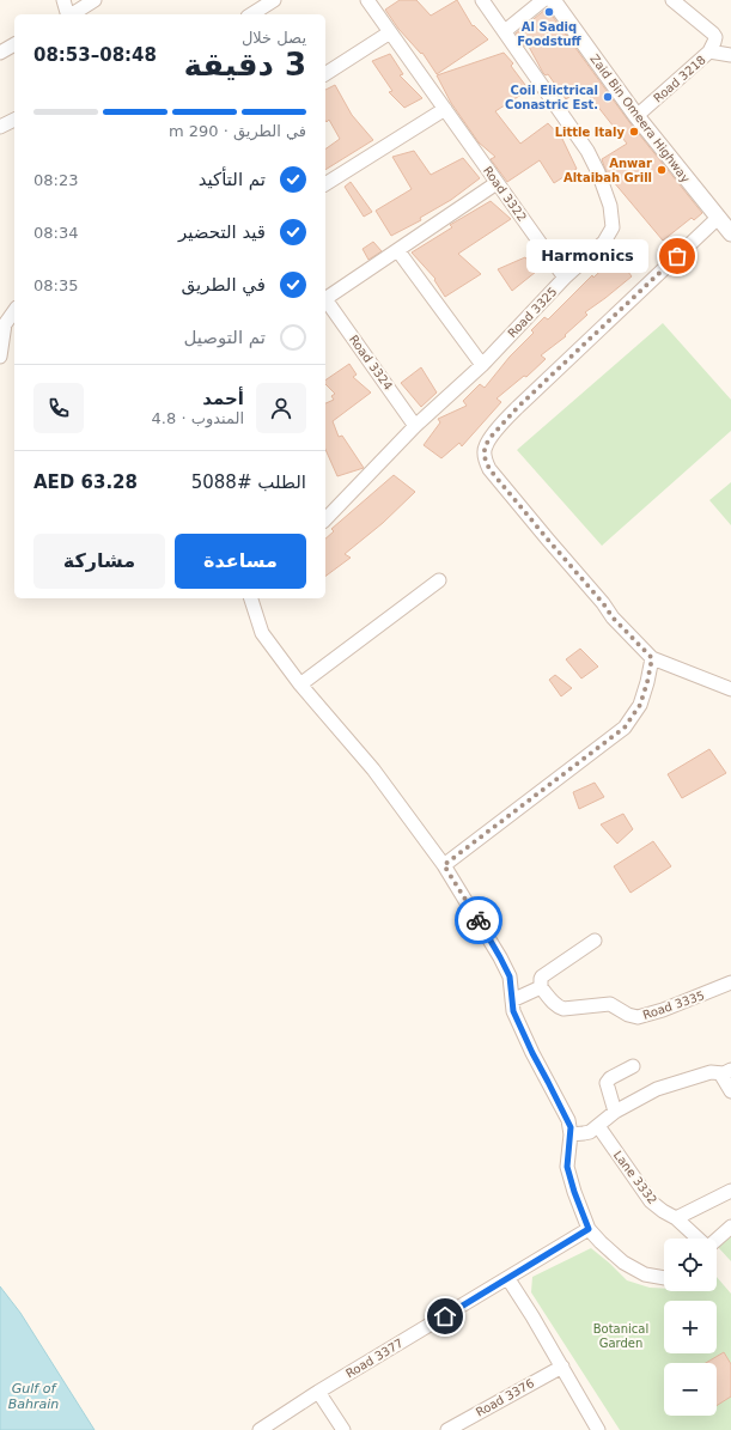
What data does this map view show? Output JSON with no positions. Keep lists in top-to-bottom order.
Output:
{
  "streets": {
    "street": [
      "Road 3218",
      "Zaid Bin Omeera Highway",
      "Road 3322",
      "Road 3325",
      "Road 3324",
      "Road 3335",
      "Lane 3332",
      "Road 3377",
      "Road 3376"
    ]
  },
  "crossings": [
    ["Road 3218", "Zaid Bin Omeera Highway"],
    ["Road 3322", "Road 3325"],
    ["Road 3322", "Road 3324"],
    ["Road 3325", "Road 3324"]
  ],
  "water": ["Gulf of Bahrain"],
  "parks": ["Botanical Garden"],
  "places": [
    "Al Sadiq Foodstuff",
    "Coil Elictrical Conastric Est.",
    "Little Italy",
    "Anwar Altaibah Grill",
    "Harmonics"
  ],
  "page": {
    "heading": ["3 دقيقة", "يصل خلال", "08:48–08:53"],
    "panel": [
      "أحمد",
      "المندوب · 4.8",
      "الطلب #5088",
      "AED 63.28"
    ],
    "bar": "في الطريق · 290 m",
    "list": [
      ["تم التأكيد", "08:23"],
      ["قيد التحضير", "08:34"],
      ["في الطريق", "08:35"],
      "تم التوصيل"
    ],
    "bubble": "Harmonics",
    "buttons": ["مساعدة", "مشاركة"],
    "map_buttons": ["+", "−"]
  }
}
